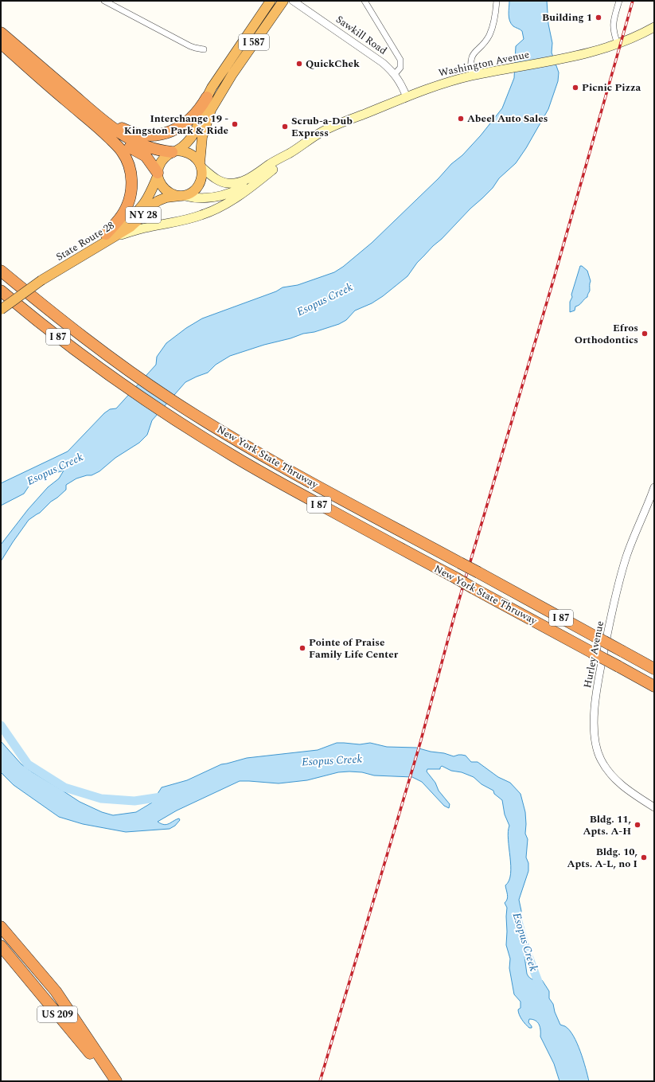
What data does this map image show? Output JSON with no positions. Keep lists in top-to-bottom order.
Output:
{
  "streets": {
    "highway": [
      "I 587",
      "NY 28",
      "State Route 28",
      "I 87",
      "New York State Thruway",
      "US 209"
    ],
    "main road": ["Washington Avenue"],
    "street": ["Sawkill Road", "Hurley Avenue"]
  },
  "crossings": [
    ["Sawkill Road", "Washington Avenue"],
    ["I 587", "Washington Avenue"],
    ["I 587", "State Route 28"],
    ["Washington Avenue", "State Route 28"]
  ],
  "water": ["Esopus Creek"],
  "places": [
    "Building 1",
    "QuickChek",
    "Picnic Pizza",
    "Abeel Auto Sales",
    "Interchange 19 - Kingston Park & Ride",
    "Scrub-a-Dub Express",
    "Efros Orthodontics",
    "Pointe of Praise Family Life Center",
    "Bldg. 11, Apts. A-H",
    "Bldg. 10, Apts. A-L, no I"
  ]
}
